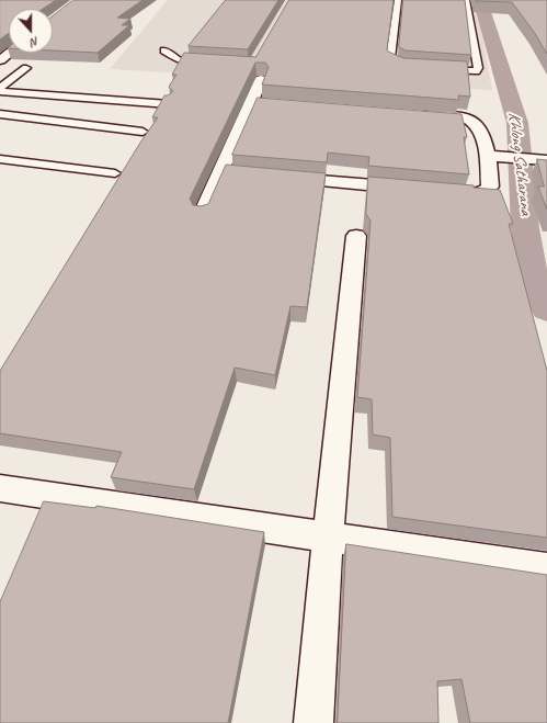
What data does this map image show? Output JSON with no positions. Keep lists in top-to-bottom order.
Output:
{
  "water": ["Khlong Satharana"],
  "north": "bottom"
}
